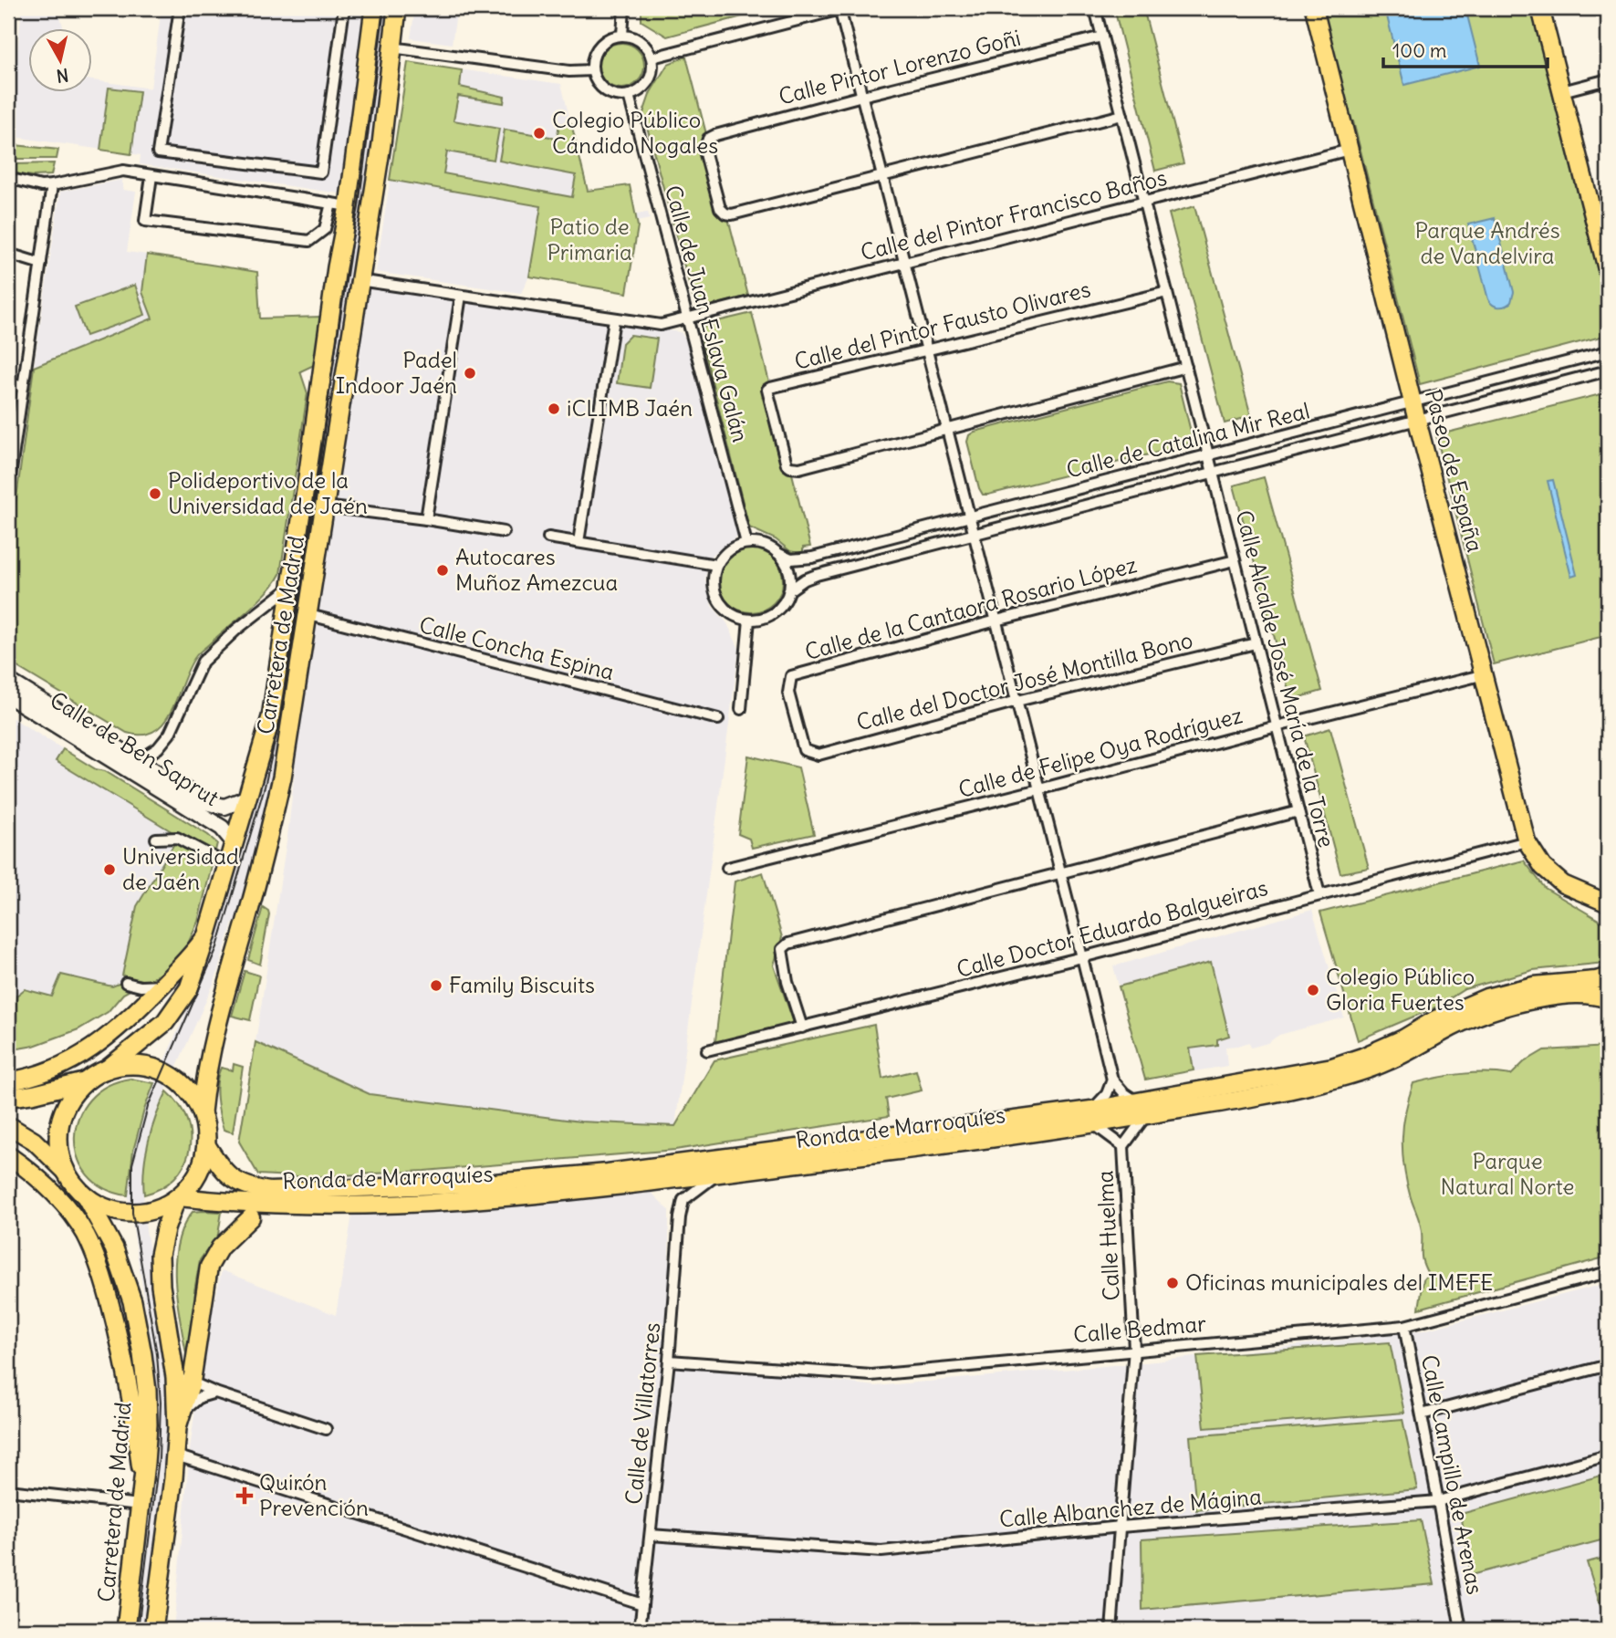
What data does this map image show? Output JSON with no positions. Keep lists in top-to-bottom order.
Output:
{
  "streets": {
    "highway": ["Carretera de Madrid"],
    "main road": ["Paseo de España", "Ronda de Marroquíes"],
    "street": [
      "Calle Pintor Lorenzo Goñi",
      "Calle del Pintor Francisco Baños",
      "Calle de Juan Eslava Galán",
      "Calle del Pintor Fausto Olivares",
      "Calle de Catalina Mir Real",
      "Calle de la Cantaora Rosario López",
      "Calle Concha Espina",
      "Calle Alcalde José María de la Torre",
      "Calle del Doctor José Montilla Bono",
      "Calle de Ben Saprut",
      "Calle de Felipe Oya Rodríguez",
      "Calle Doctor Eduardo Balgueiras",
      "Calle Huelma",
      "Calle Bedmar",
      "Calle de Villatorres",
      "Calle Campillo de Arenas",
      "Calle Albanchez de Mágina"
    ]
  },
  "crossings": [
    ["Calle Pintor Lorenzo Goñi", "Calle de Juan Eslava Galán"],
    ["Calle Pintor Lorenzo Goñi", "Calle Alcalde José María de la Torre"],
    ["Calle del Pintor Francisco Baños", "Calle de Juan Eslava Galán"],
    ["Calle del Pintor Francisco Baños", "Paseo de España"],
    ["Calle del Pintor Francisco Baños", "Carretera de Madrid"],
    ["Calle del Pintor Francisco Baños", "Calle Alcalde José María de la Torre"],
    ["Calle de Juan Eslava Galán", "Calle de Catalina Mir Real"],
    ["Calle del Pintor Fausto Olivares", "Calle Alcalde José María de la Torre"],
    ["Calle de Catalina Mir Real", "Paseo de España"],
    ["Calle de Catalina Mir Real", "Calle Alcalde José María de la Torre"],
    ["Paseo de España", "Calle de Felipe Oya Rodríguez"],
    ["Paseo de España", "Calle Doctor Eduardo Balgueiras"],
    ["Calle de la Cantaora Rosario López", "Calle Alcalde José María de la Torre"],
    ["Calle de la Cantaora Rosario López", "Calle del Doctor José Montilla Bono"],
    ["Carretera de Madrid", "Calle Concha Espina"],
    ["Carretera de Madrid", "Calle de Ben Saprut"],
    ["Carretera de Madrid", "Ronda de Marroquíes"],
    ["Calle Alcalde José María de la Torre", "Calle del Doctor José Montilla Bono"],
    ["Calle Alcalde José María de la Torre", "Calle de Felipe Oya Rodríguez"],
    ["Calle Alcalde José María de la Torre", "Calle Doctor Eduardo Balgueiras"],
    ["Calle Huelma", "Calle Bedmar"],
    ["Calle Huelma", "Calle Albanchez de Mágina"],
    ["Calle Bedmar", "Calle de Villatorres"],
    ["Calle Bedmar", "Calle Campillo de Arenas"],
    ["Calle de Villatorres", "Calle Albanchez de Mágina"],
    ["Calle Campillo de Arenas", "Calle Albanchez de Mágina"]
  ],
  "parks": ["Patio de Primaria", "Parque Andrés de Vandelvira", "Parque Natural Norte"],
  "places": {
    "other": [
      "Colegio Público Cándido Nogales",
      "Padel Indoor Jaén",
      "iCLIMB Jaén",
      "Polideportivo de la Universidad de Jaén",
      "Autocares Muñoz Amezcua",
      "Universidad de Jaén",
      "Family Biscuits",
      "Colegio Público Gloria Fuertes",
      "Oficinas municipales del IMEFE"
    ],
    "health": ["Quirón Prevención"]
  },
  "scale_bar": "100 m",
  "north": "bottom"
}
